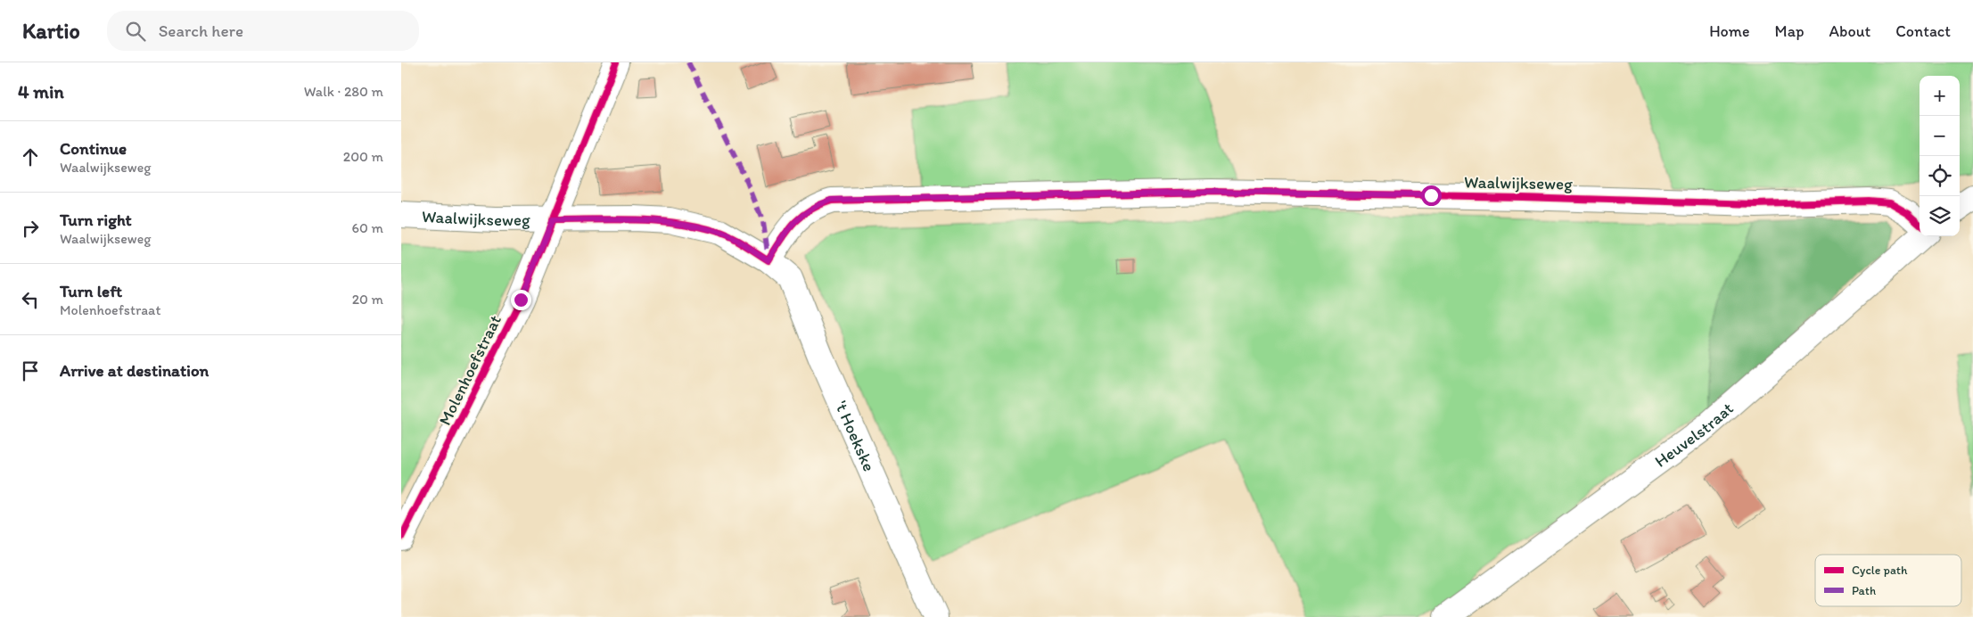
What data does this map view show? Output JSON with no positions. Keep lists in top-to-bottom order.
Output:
{
  "streets": {
    "street": [
      "Waalwijkseweg",
      "Molenhoefstraat",
      "Heuvelstraat",
      "'t Hoekske"
    ]
  },
  "crossings": [
    ["Waalwijkseweg", "Molenhoefstraat"],
    ["Waalwijkseweg", "'t Hoekske"]
  ],
  "legend": ["Cycle path", "Path"],
  "page": {
    "header": "Kartio",
    "search": "Search here",
    "nav": [
      "Home",
      "Map",
      "About",
      "Contact"
    ],
    "heading": ["4 min", "Walk · 280 m"],
    "map_buttons": ["+", "−"],
    "list": [
      ["Continue", "Waalwijkseweg", "200 m"],
      ["Turn right", "Waalwijkseweg", "60 m"],
      ["Turn left", "Molenhoefstraat", "20 m"],
      "Arrive at destination"
    ]
  }
}
